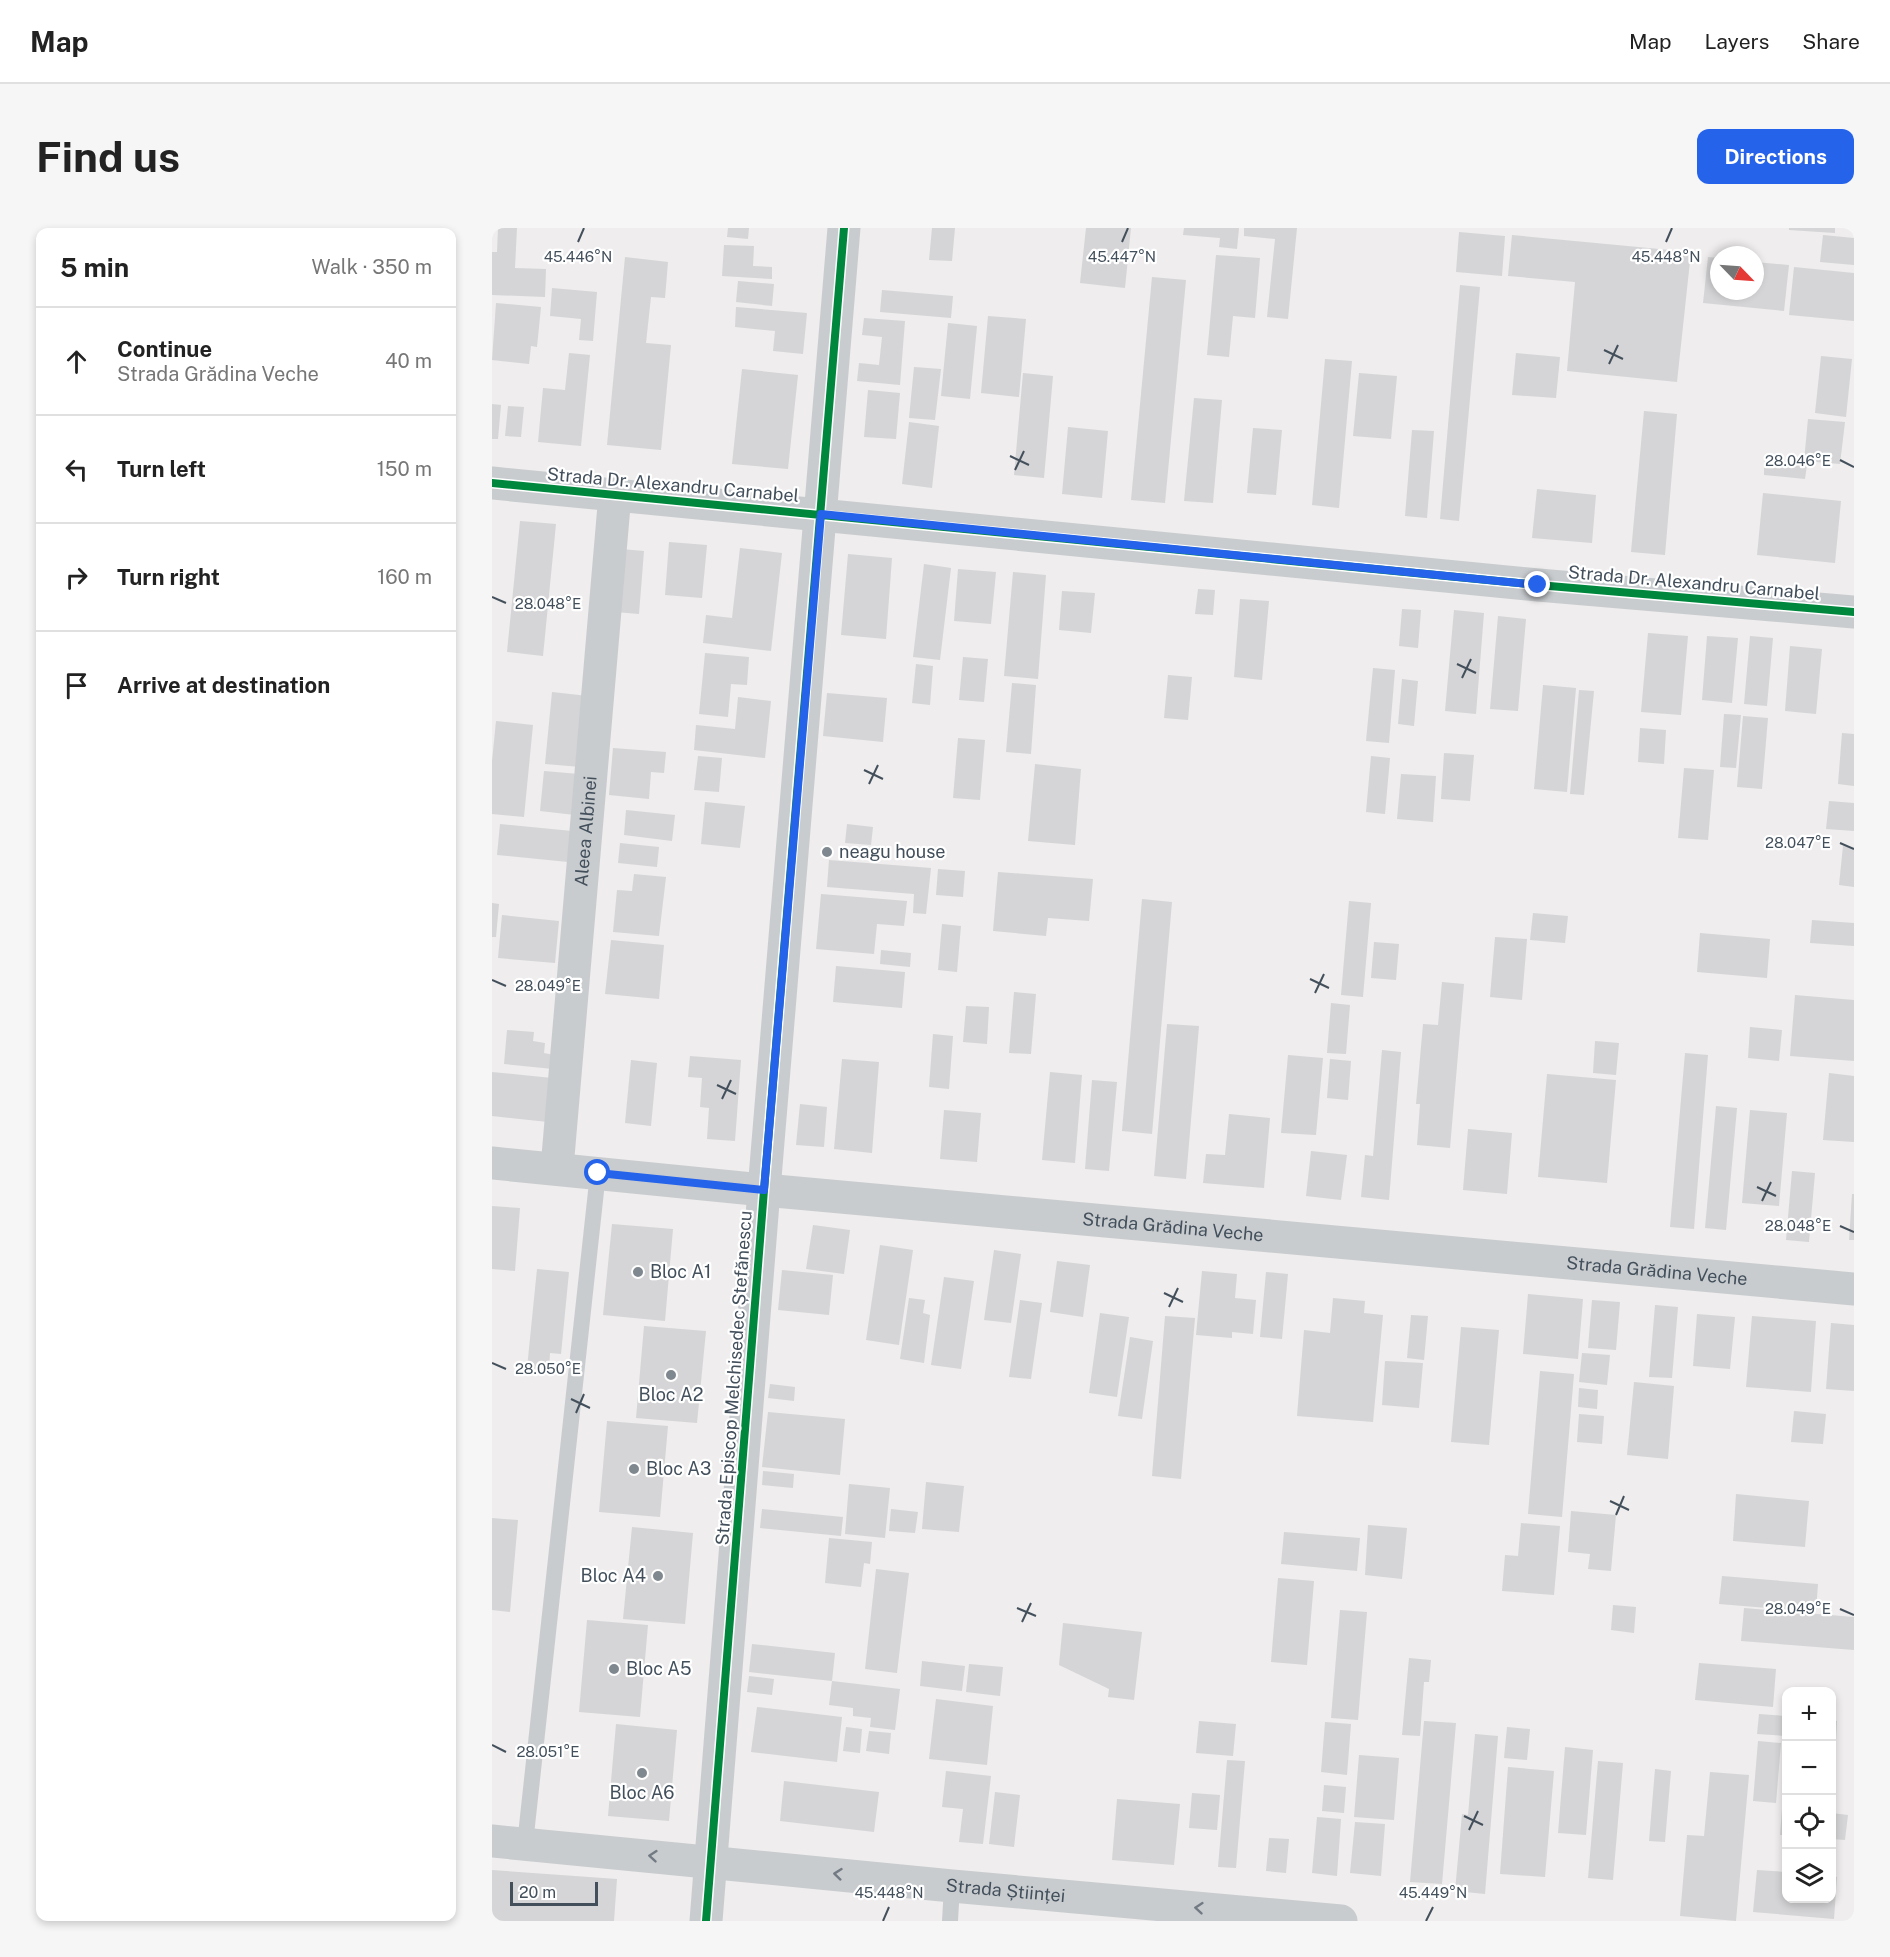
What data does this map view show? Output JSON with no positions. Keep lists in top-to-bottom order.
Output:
{
  "streets": {
    "street": [
      "Strada Dr. Alexandru Carnabel",
      "Aleea Albinei",
      "Strada Grădina Veche",
      "Strada Episcop Melchisedec Ștefănescu",
      "Strada Științei"
    ]
  },
  "crossings": [
    ["Strada Dr. Alexandru Carnabel", "Aleea Albinei"],
    ["Strada Dr. Alexandru Carnabel", "Strada Episcop Melchisedec Ștefănescu"],
    ["Aleea Albinei", "Strada Grădina Veche"],
    ["Strada Grădina Veche", "Strada Episcop Melchisedec Ștefănescu"],
    ["Strada Episcop Melchisedec Ștefănescu", "Strada Științei"]
  ],
  "one_way": ["Strada Științei"],
  "places": [
    "neagu house",
    "Bloc A1",
    "Bloc A2",
    "Bloc A3",
    "Bloc A4",
    "Bloc A5",
    "Bloc A6"
  ],
  "scale_bar": "20 m",
  "north": "bottom right",
  "page": {
    "header": "Map",
    "nav": ["Map", "Layers", "Share"],
    "buttons": "Directions",
    "title": "Find us",
    "heading": ["5 min", "Walk · 350 m"],
    "list": [
      ["Continue", "Strada Grădina Veche", "40 m"],
      ["Turn left", "150 m"],
      ["Turn right", "160 m"],
      "Arrive at destination"
    ],
    "map_buttons": ["+", "−"],
    "scale": "20 m"
  },
  "coordinates": [
    "45.446°N",
    "45.447°N",
    "45.448°N",
    "28.046°E",
    "28.048°E",
    "28.047°E",
    "28.049°E",
    "28.050°E",
    "28.051°E",
    "45.449°N"
  ]
}
